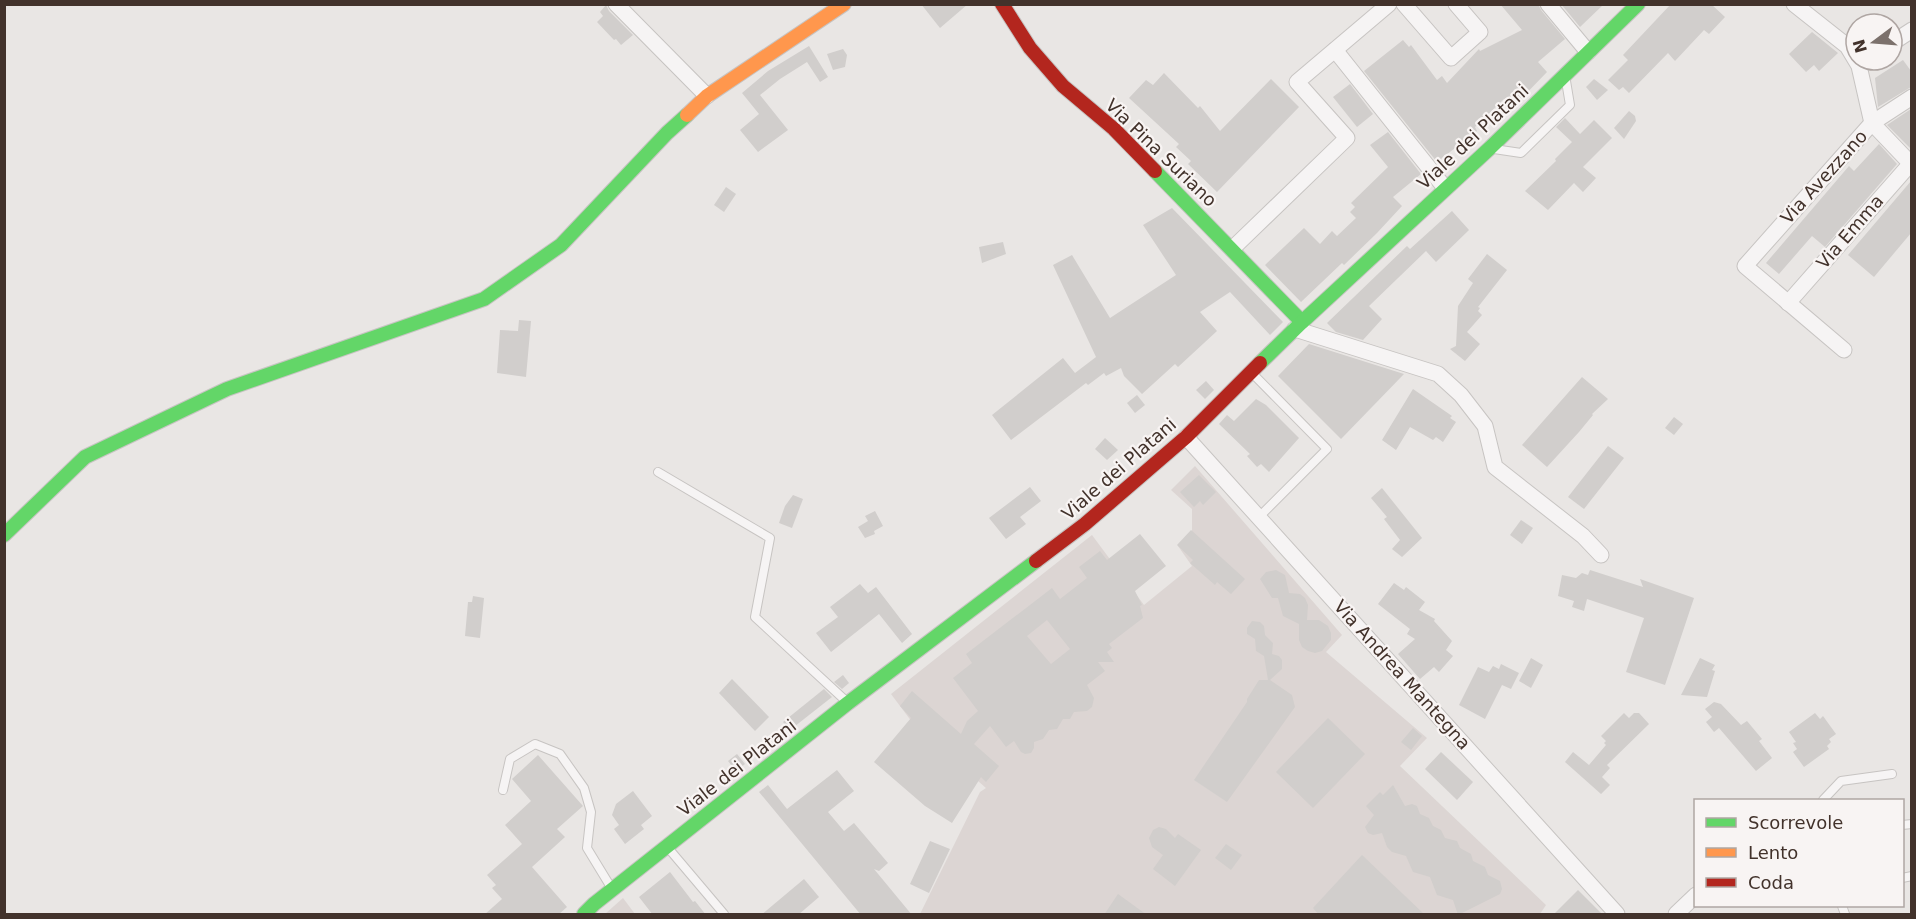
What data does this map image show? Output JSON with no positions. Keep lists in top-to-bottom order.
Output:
{
  "streets": {
    "street": [
      "Viale dei Platani",
      "Via Pina Suriano",
      "Via Avezzano",
      "Via Emma",
      "Via Andrea Mantegna"
    ]
  },
  "crossings": [
    ["Viale dei Platani", "Via Pina Suriano"],
    ["Viale dei Platani", "Via Andrea Mantegna"],
    ["Via Avezzano", "Via Emma"]
  ],
  "legend": ["Scorrevole", "Lento", "Coda"],
  "north": "left"
}
